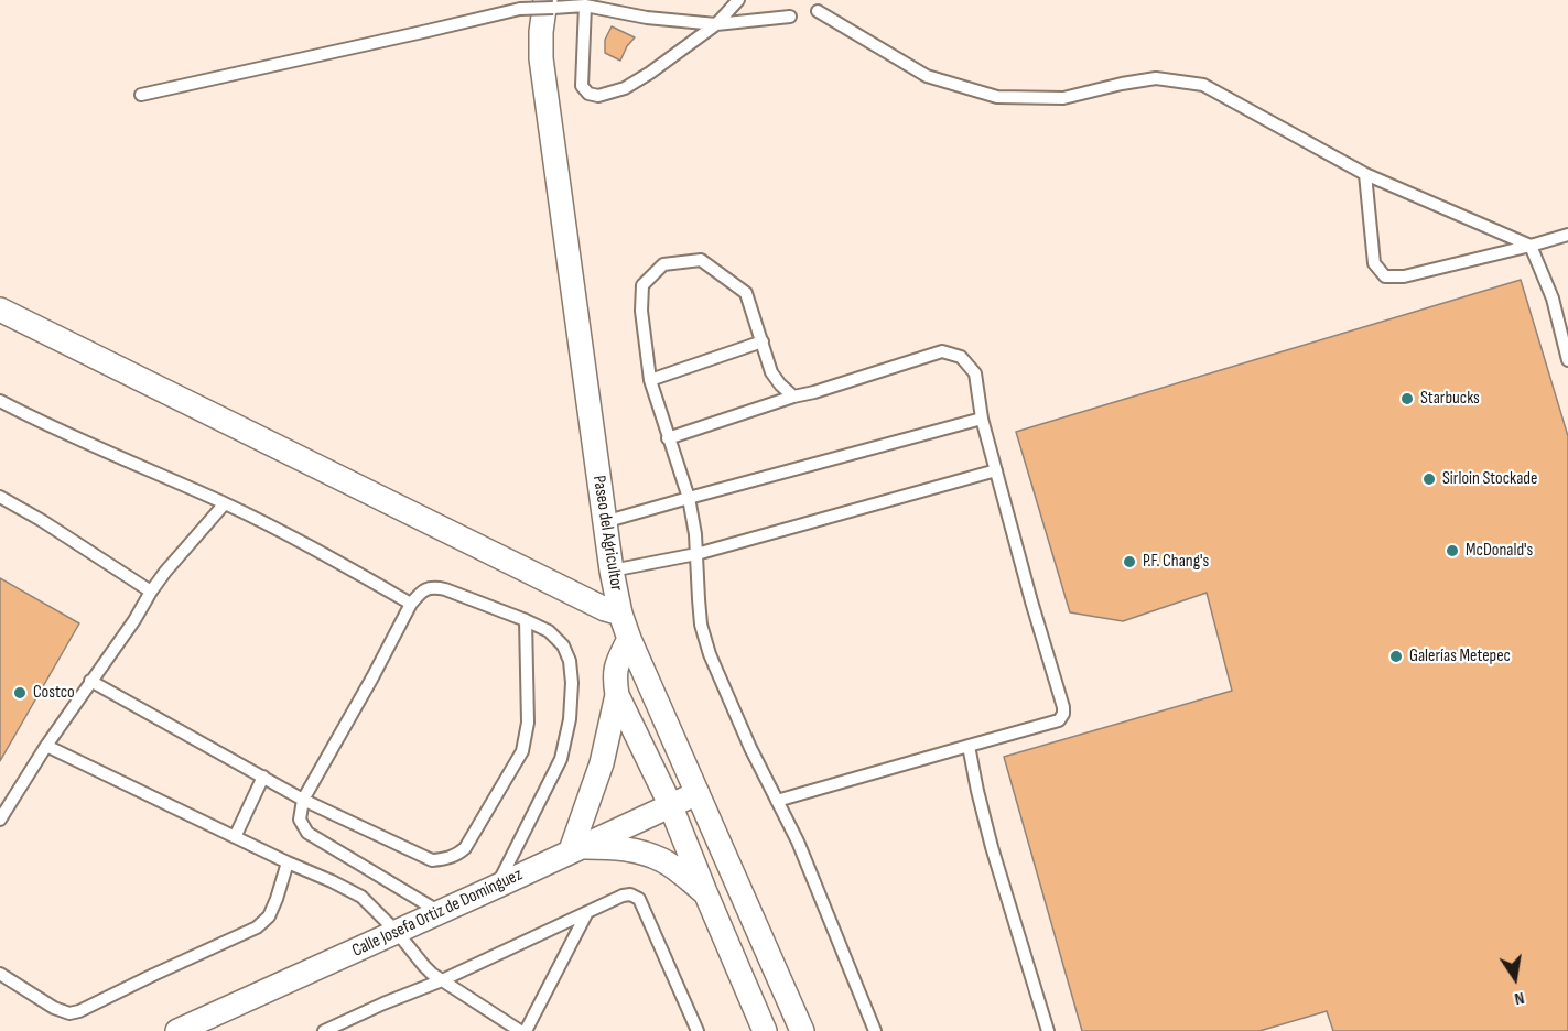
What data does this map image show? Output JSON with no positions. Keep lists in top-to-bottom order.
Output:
{
  "streets": {
    "street": ["Paseo del Agricultor", "Calle Josefa Ortiz de Domínguez"]
  },
  "crossings": [
    ["Paseo del Agricultor", "Calle Josefa Ortiz de Domínguez"]
  ],
  "places": [
    "Starbucks",
    "Sirloin Stockade",
    "McDonald's",
    "P.F. Chang's",
    "Galerías Metepec",
    "Costco"
  ],
  "north": "bottom"
}
